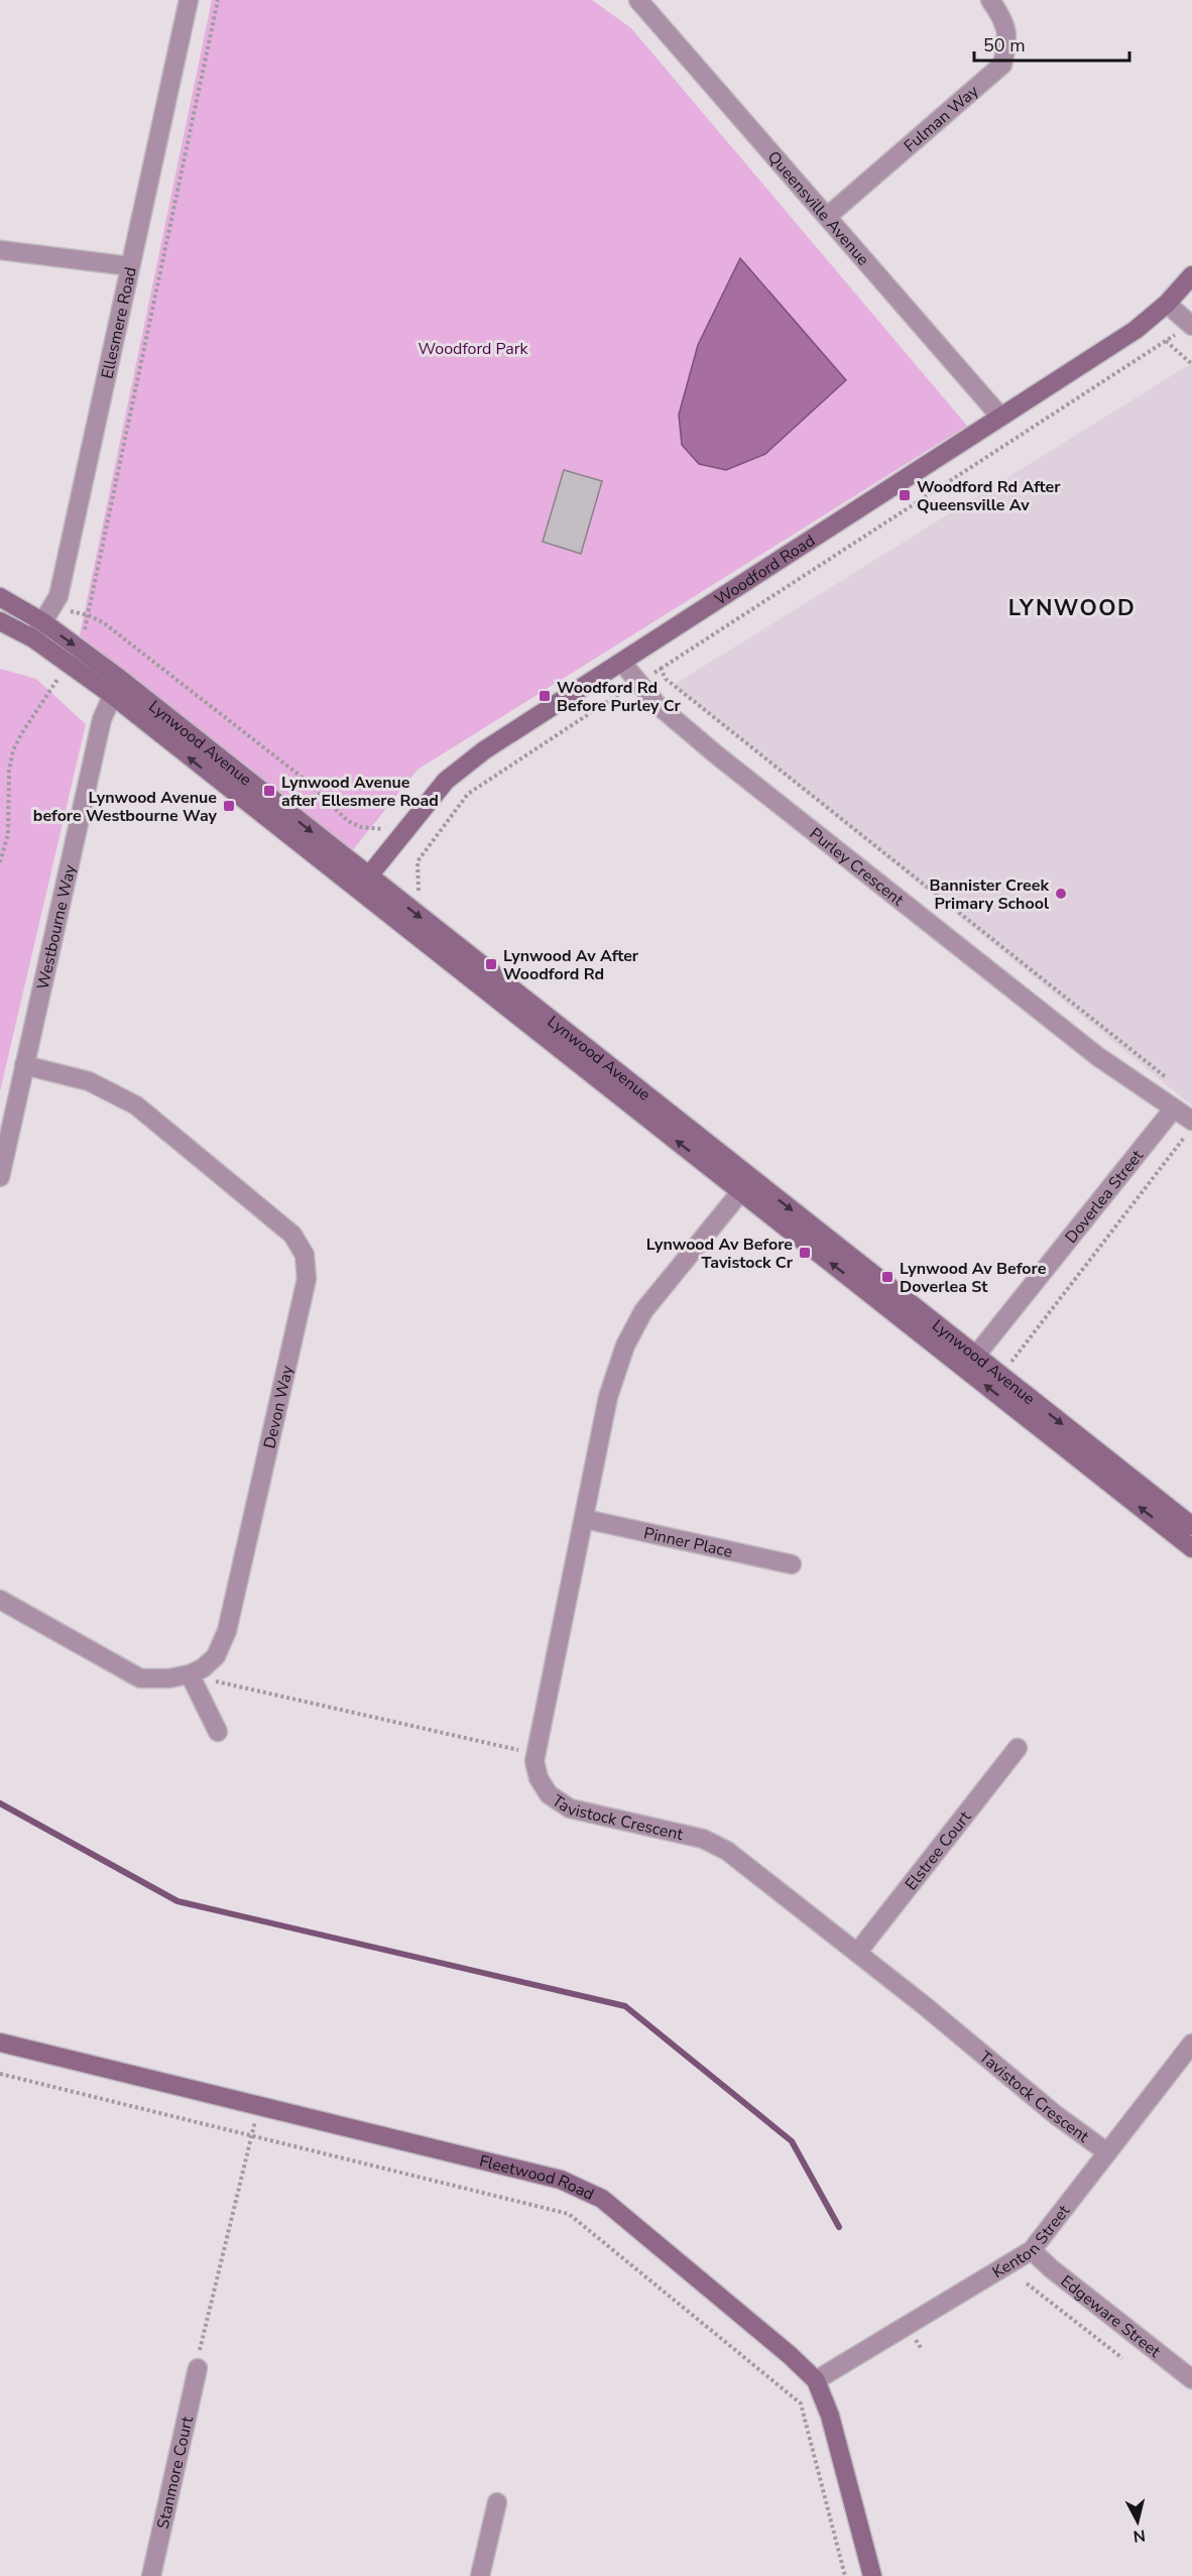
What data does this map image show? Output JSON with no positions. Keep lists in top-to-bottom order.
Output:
{
  "streets": {
    "street": [
      "Fulman Way",
      "Queensville Avenue",
      "Ellesmere Road",
      "Woodford Road",
      "Lynwood Avenue",
      "Purley Crescent",
      "Westbourne Way",
      "Doverlea Street",
      "Devon Way",
      "Pinner Place",
      "Tavistock Crescent",
      "Elstree Court",
      "Fleetwood Road",
      "Kenton Street",
      "Edgeware Street",
      "Stanmore Court"
    ]
  },
  "crossings": [
    ["Fulman Way", "Queensville Avenue"],
    ["Queensville Avenue", "Woodford Road"],
    ["Ellesmere Road", "Lynwood Avenue"],
    ["Woodford Road", "Lynwood Avenue"],
    ["Woodford Road", "Purley Crescent"],
    ["Lynwood Avenue", "Westbourne Way"],
    ["Lynwood Avenue", "Doverlea Street"],
    ["Lynwood Avenue", "Tavistock Crescent"],
    ["Purley Crescent", "Doverlea Street"],
    ["Westbourne Way", "Devon Way"],
    ["Pinner Place", "Tavistock Crescent"],
    ["Tavistock Crescent", "Elstree Court"],
    ["Tavistock Crescent", "Kenton Street"],
    ["Fleetwood Road", "Kenton Street"],
    ["Kenton Street", "Edgeware Street"]
  ],
  "districts": ["LYNWOOD"],
  "parks": ["Woodford Park"],
  "places": {
    "transit": [
      "Woodford Rd After Queensville Av",
      "Woodford Rd Before Purley Cr",
      "Lynwood Avenue after Ellesmere Road",
      "Lynwood Avenue before Westbourne Way",
      "Lynwood Av After Woodford Rd",
      "Lynwood Av Before Tavistock Cr",
      "Lynwood Av Before Doverlea St"
    ],
    "other": ["Bannister Creek Primary School"]
  },
  "scale_bar": "50 m",
  "north": "bottom"
}
